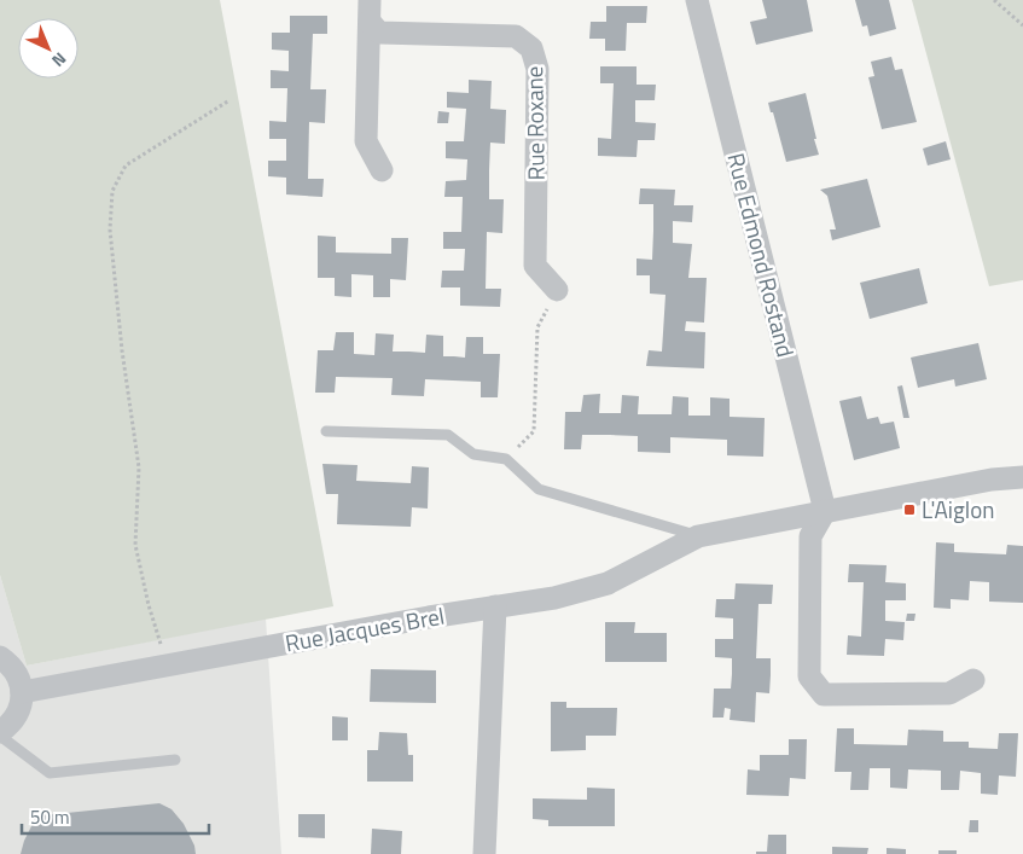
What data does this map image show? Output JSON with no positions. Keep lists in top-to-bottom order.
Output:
{
  "streets": {
    "street": ["Rue Roxane", "Rue Edmond Rostand", "Rue Jacques Brel"]
  },
  "crossings": [
    ["Rue Edmond Rostand", "Rue Jacques Brel"]
  ],
  "places": {
    "transit": ["L'Aiglon"]
  },
  "scale_bar": "50 m",
  "north": "bottom right"
}
